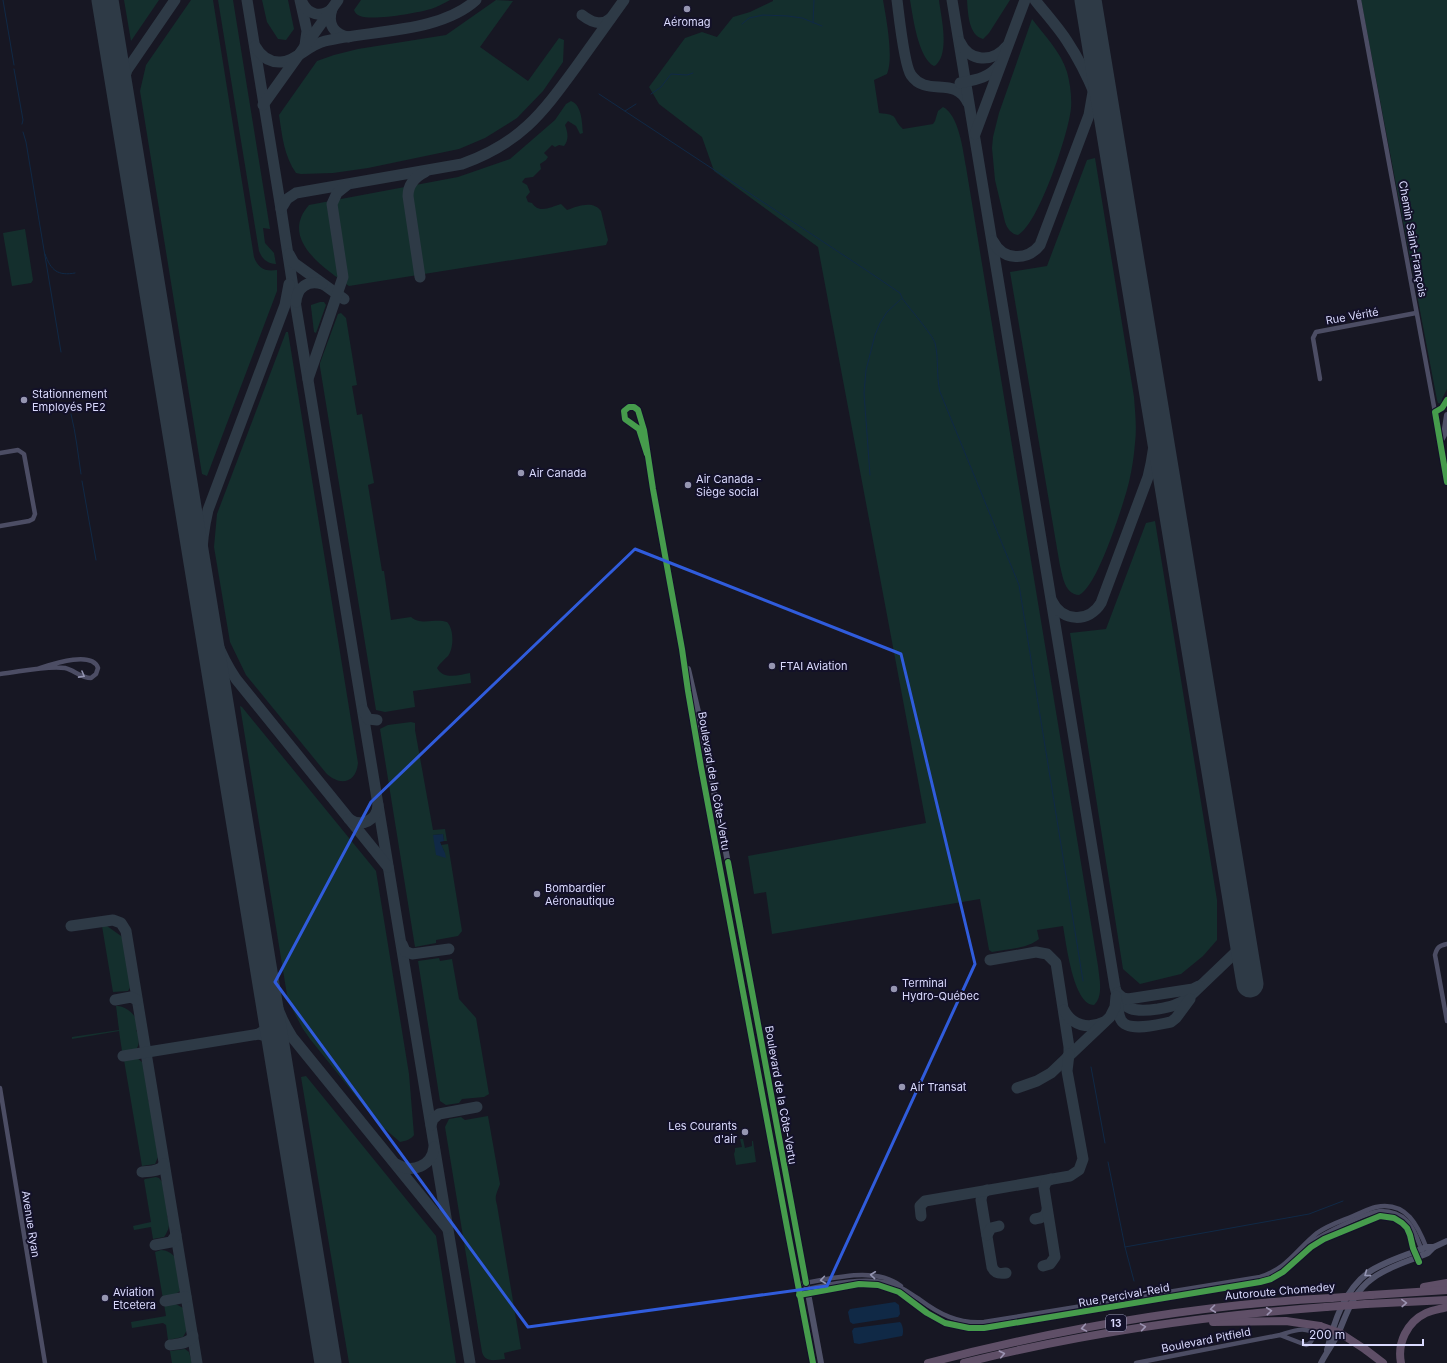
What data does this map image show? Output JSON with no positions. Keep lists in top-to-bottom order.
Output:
{
  "streets": {
    "highway": ["Autoroute Chomedey", "13"],
    "street": [
      "Chemin Saint-François",
      "Rue Vérité",
      "Boulevard de la Côte-Vertu",
      "Avenue Ryan",
      "Rue Percival-Reid",
      "Boulevard Pitfield"
    ]
  },
  "crossings": [
    ["Chemin Saint-François", "Rue Vérité"],
    ["Boulevard de la Côte-Vertu", "Rue Percival-Reid"]
  ],
  "places": [
    "Aéromag",
    "Stationnement Employés PE2",
    "Air Canada",
    "Air Canada - Siège social",
    "FTAI Aviation",
    "Bombardier Aéronautique",
    "Terminal Hydro-Québec",
    "Air Transat",
    "Les Courants d'air",
    "Aviation Etcetera"
  ],
  "scale_bar": "200 m"
}
